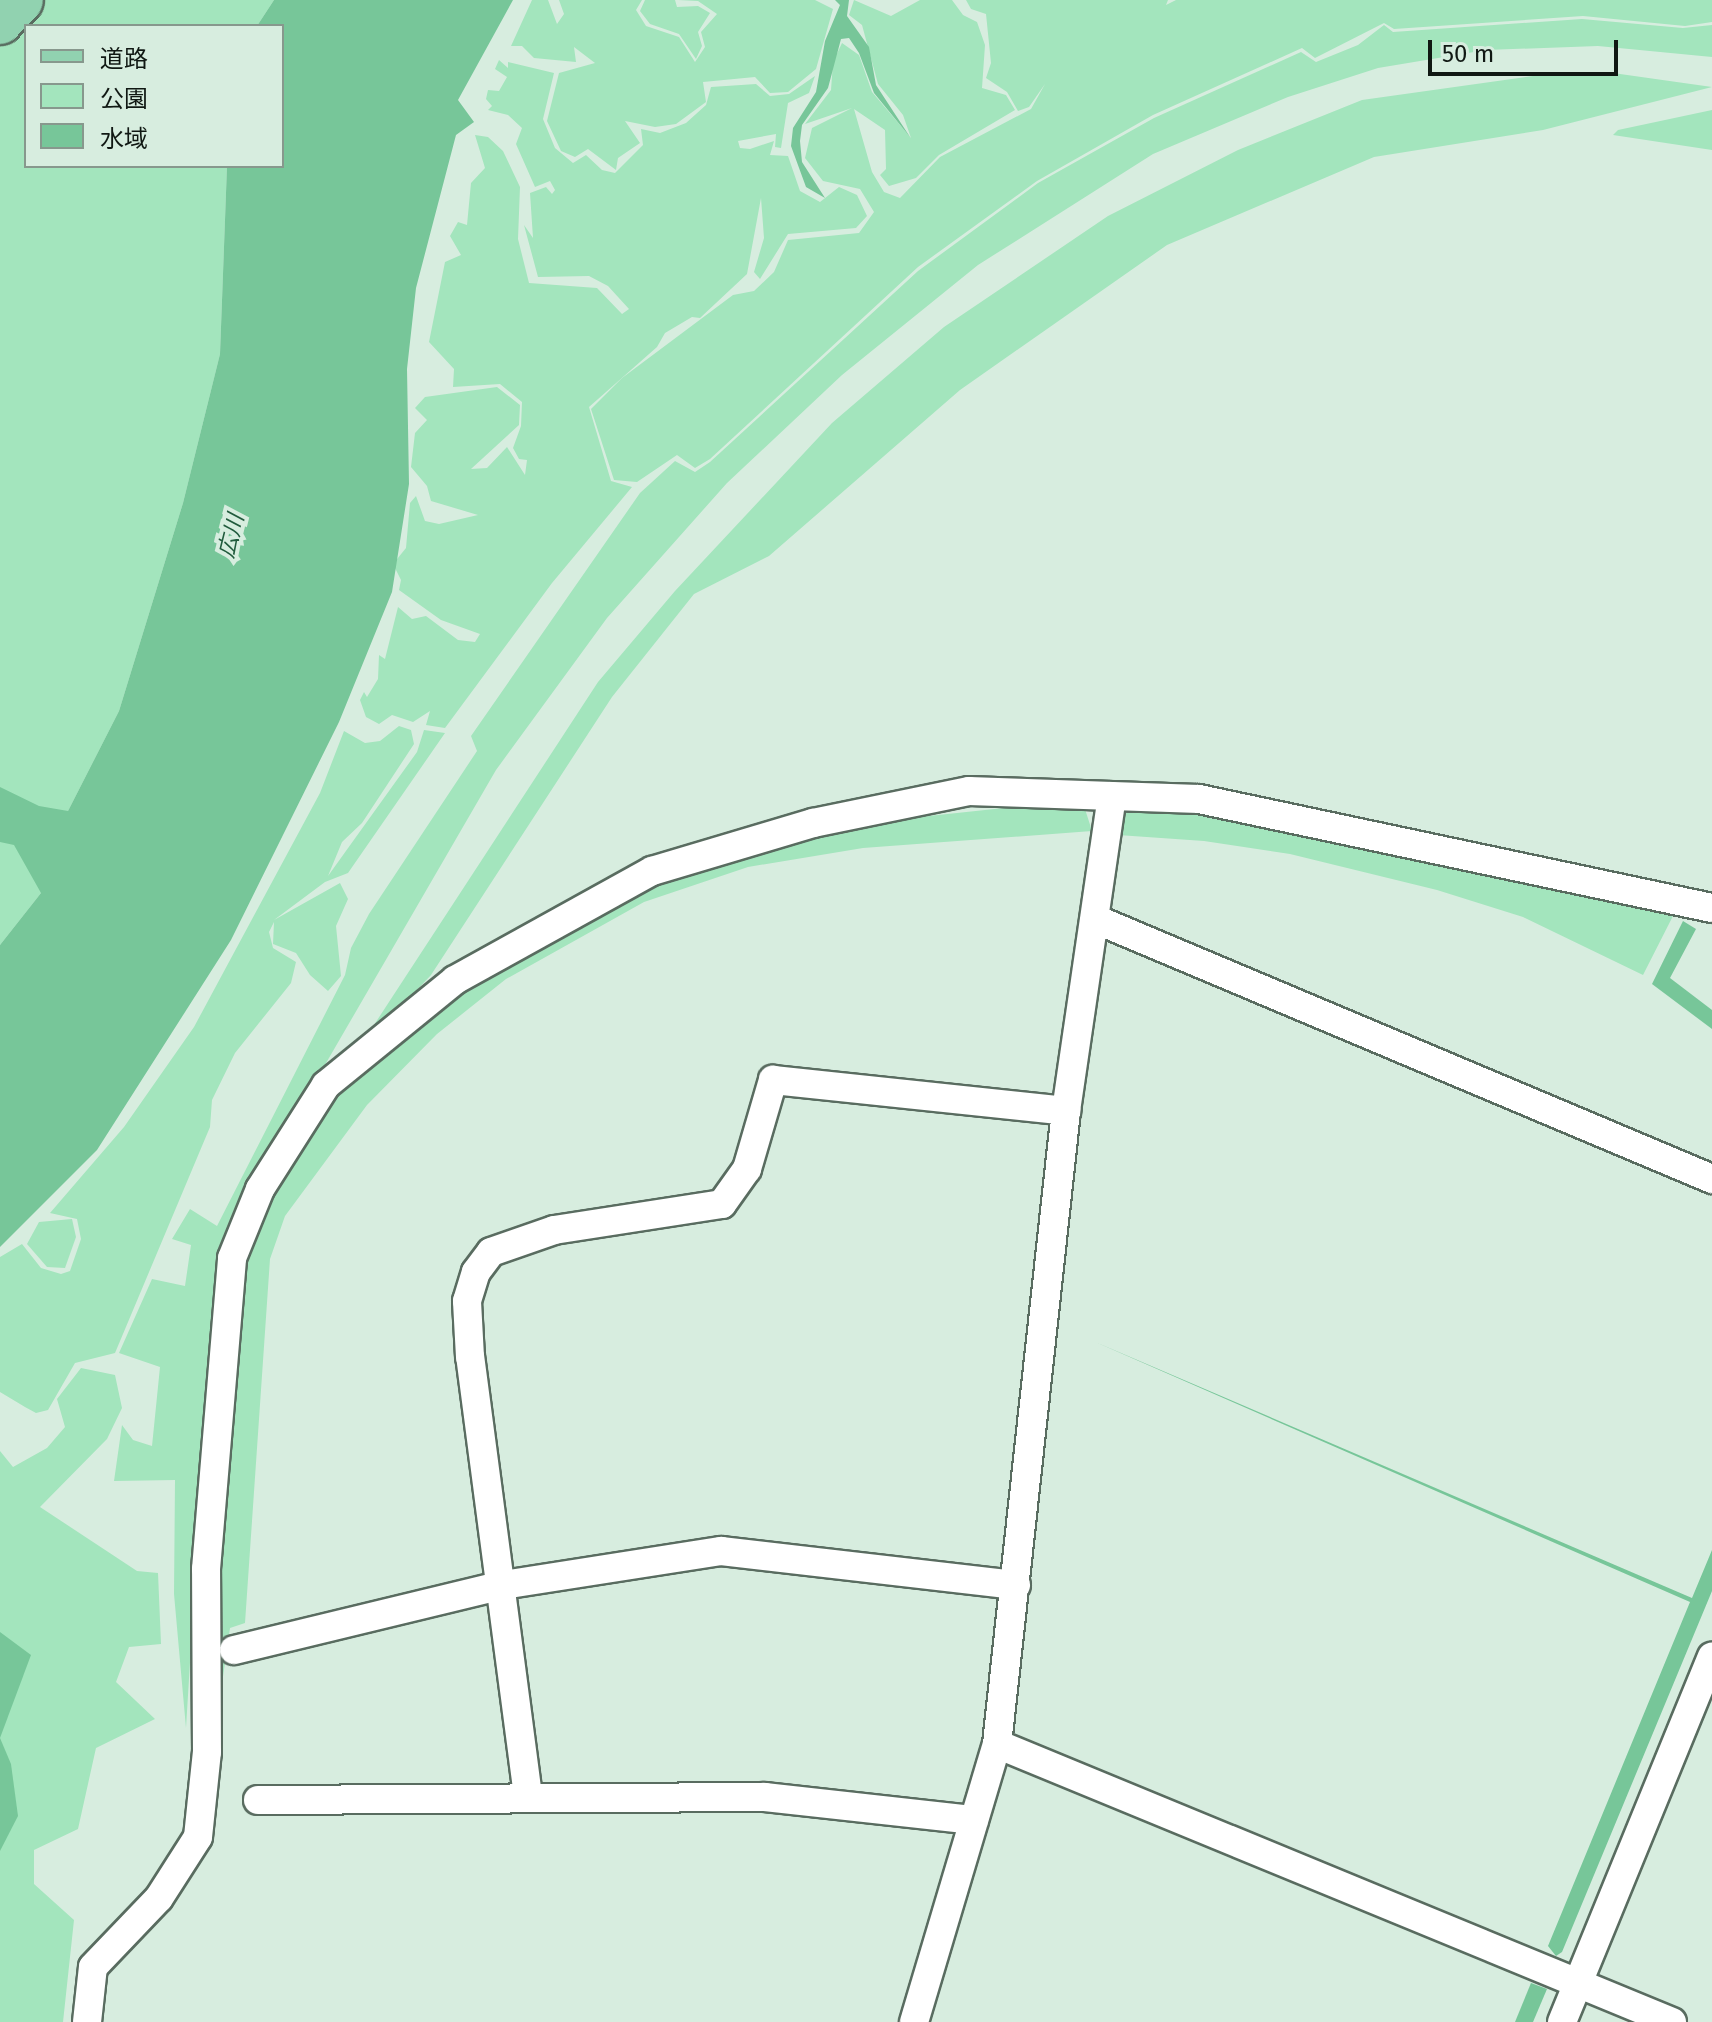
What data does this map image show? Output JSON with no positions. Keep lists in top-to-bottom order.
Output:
{
  "water": ["広川"],
  "legend": ["道路", "公園", "水域"],
  "scale_bar": "50 m"
}
